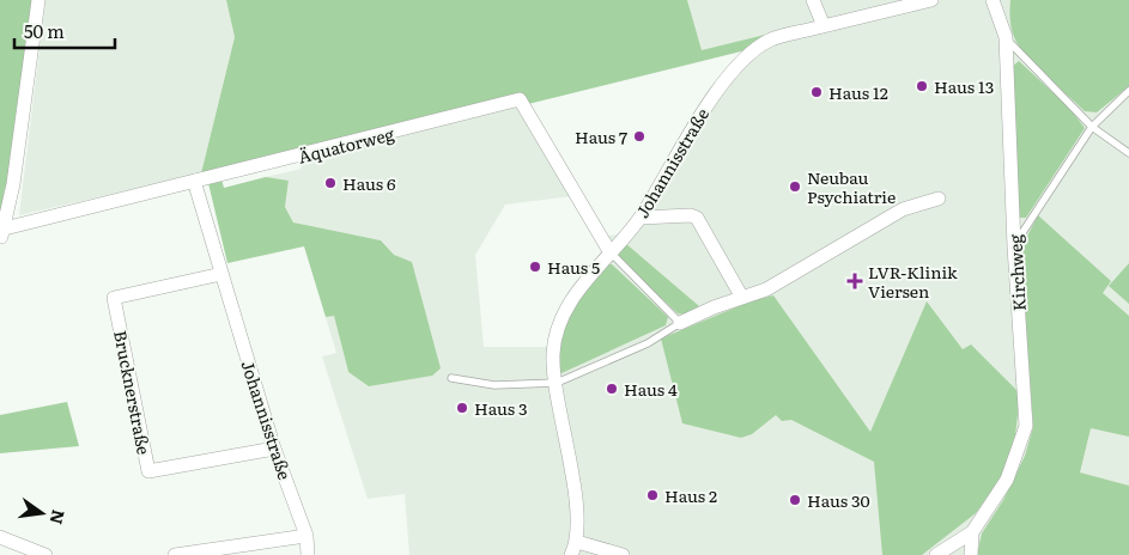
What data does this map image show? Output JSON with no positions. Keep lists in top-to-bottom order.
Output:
{
  "streets": {
    "street": [
      "Äquatorweg",
      "Johannisstraße",
      "Kirchweg",
      "Brucknerstraße"
    ]
  },
  "crossings": [
    ["Äquatorweg", "Johannisstraße"],
    ["Johannisstraße", "Brucknerstraße"]
  ],
  "places": {
    "other": [
      "Haus 13",
      "Haus 12",
      "Haus 7",
      "Haus 6",
      "Neubau Psychiatrie",
      "Haus 5",
      "Haus 4",
      "Haus 3",
      "Haus 2",
      "Haus 30"
    ],
    "health": ["LVR-Klinik Viersen"]
  },
  "scale_bar": "50 m",
  "north": "right"
}
